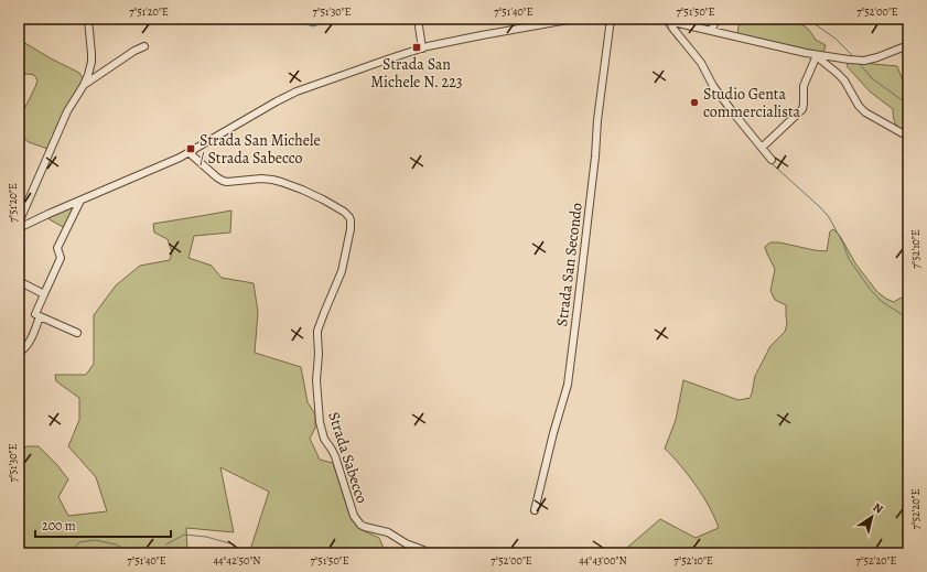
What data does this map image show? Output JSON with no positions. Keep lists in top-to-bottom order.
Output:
{
  "streets": {
    "street": ["Strada San Secondo", "Strada Sabecco"]
  },
  "places": {
    "transit": ["Strada San Michele N. 223", "Strada San Michele / Strada Sabecco"],
    "other": ["Studio Genta commercialista"]
  },
  "scale_bar": "200 m",
  "north": "top right",
  "coordinates": [
    "7°51'20\"E",
    "7°51'30\"E",
    "7°51'40\"E",
    "7°51'50\"E",
    "7°52'00\"E",
    "7°52'10\"E",
    "7°52'20\"E",
    "44°42'50\"N",
    "44°43'00\"N"
  ]
}
